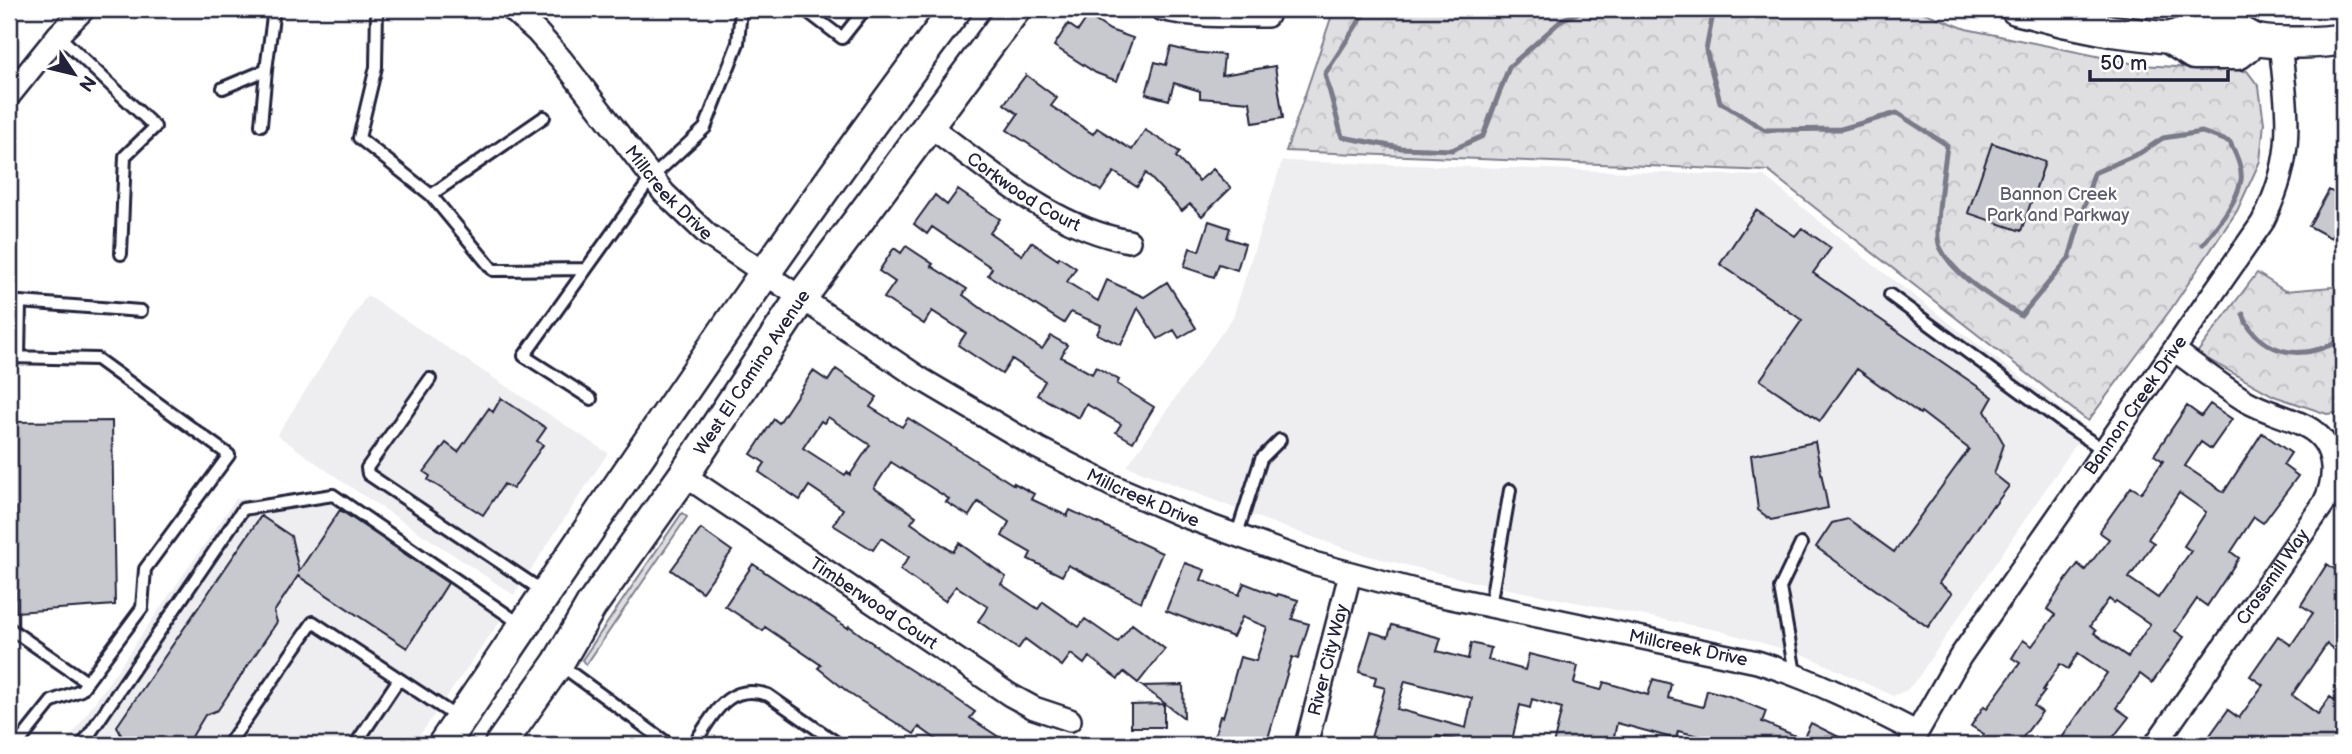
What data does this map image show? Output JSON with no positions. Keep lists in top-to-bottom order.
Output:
{
  "streets": {
    "main road": ["West El Camino Avenue"],
    "street": [
      "Corkwood Court",
      "Millcreek Drive",
      "Bannon Creek Drive",
      "Crossmill Way",
      "Timberwood Court",
      "River City Way"
    ]
  },
  "crossings": [
    ["Corkwood Court", "West El Camino Avenue"],
    ["Millcreek Drive", "West El Camino Avenue"],
    ["Millcreek Drive", "Bannon Creek Drive"],
    ["Millcreek Drive", "River City Way"],
    ["West El Camino Avenue", "Timberwood Court"],
    ["Bannon Creek Drive", "Crossmill Way"]
  ],
  "parks": ["Bannon Creek Park and Parkway"],
  "scale_bar": "50 m",
  "north": "bottom right"
}
